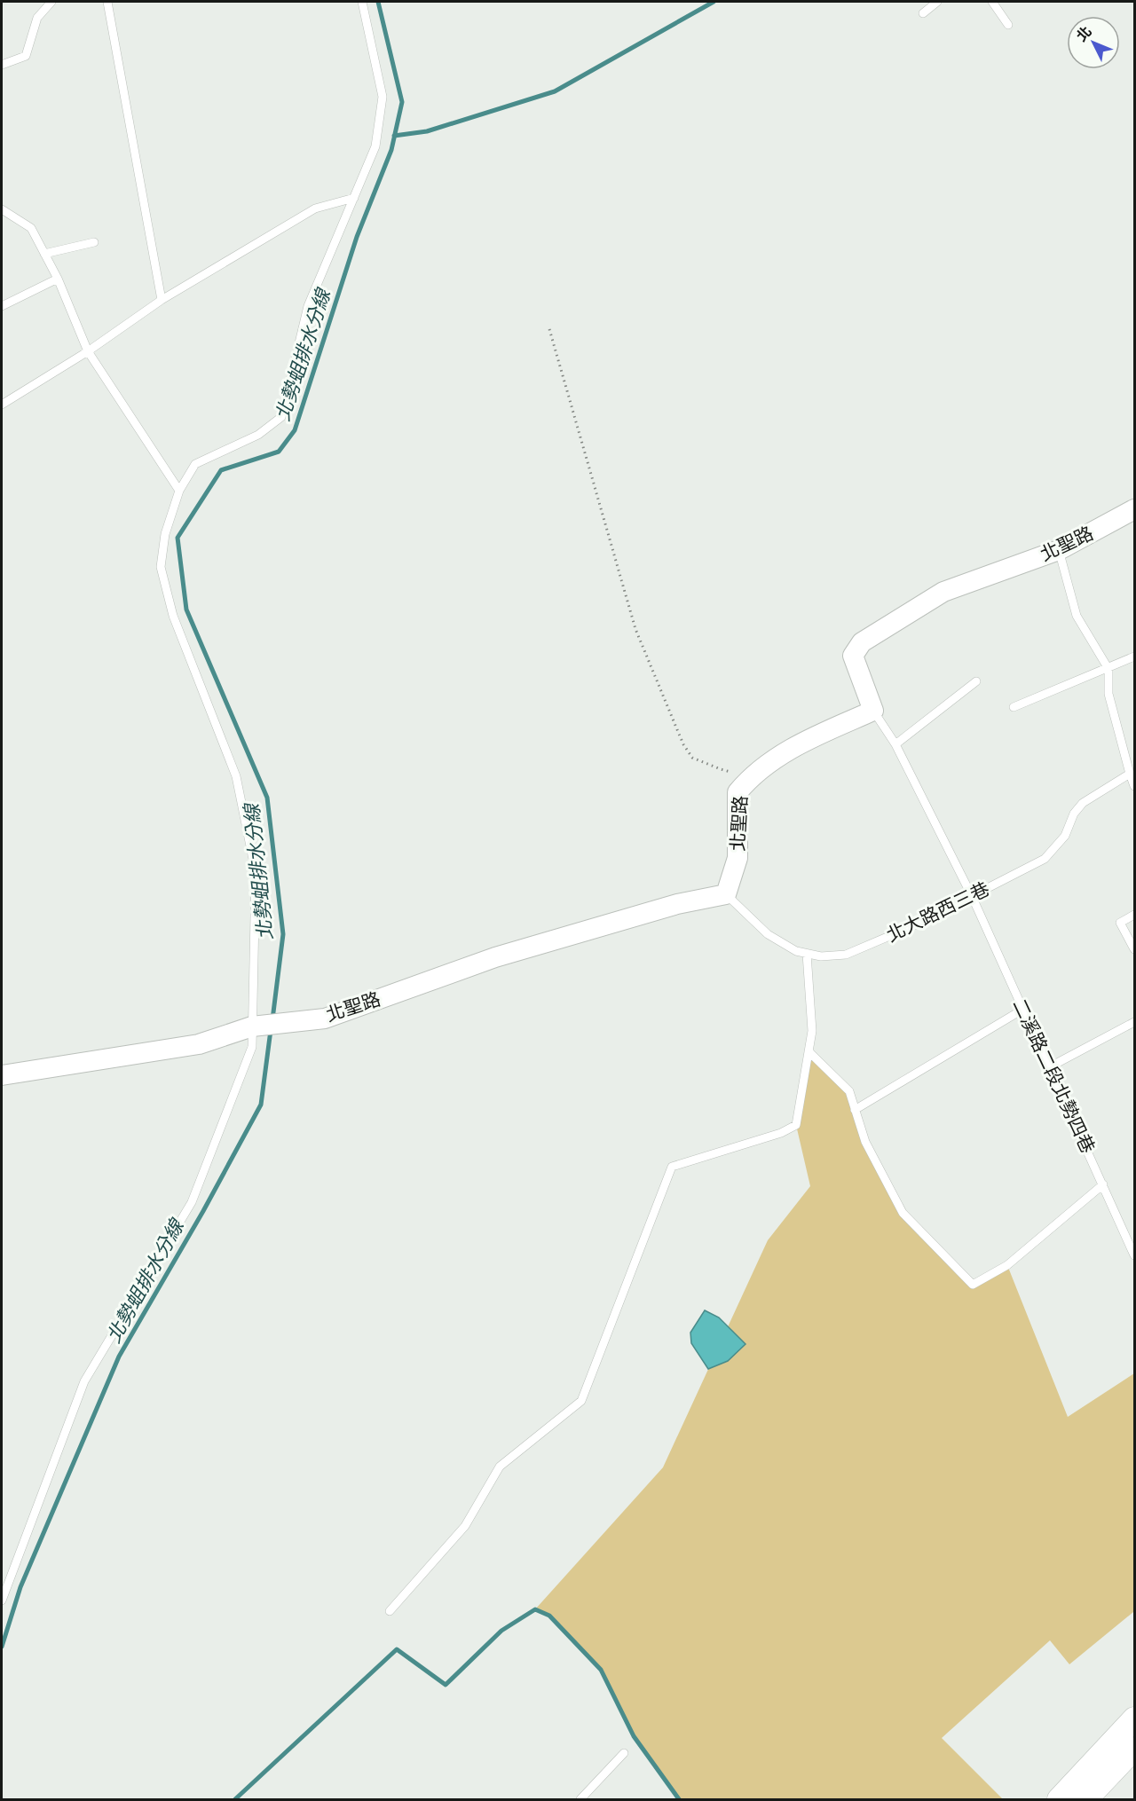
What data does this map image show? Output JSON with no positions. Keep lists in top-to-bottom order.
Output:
{
  "streets": {
    "street": ["北聖路"],
    "lane": ["北大路西三巷", "二溪路二段北勢四巷"]
  },
  "crossings": [
    ["北聖路", "北大路西三巷"],
    ["北聖路", "二溪路二段北勢四巷"],
    ["北大路西三巷", "二溪路二段北勢四巷"]
  ],
  "water": ["北勢蛆排水分線"],
  "north": "top left"
}
